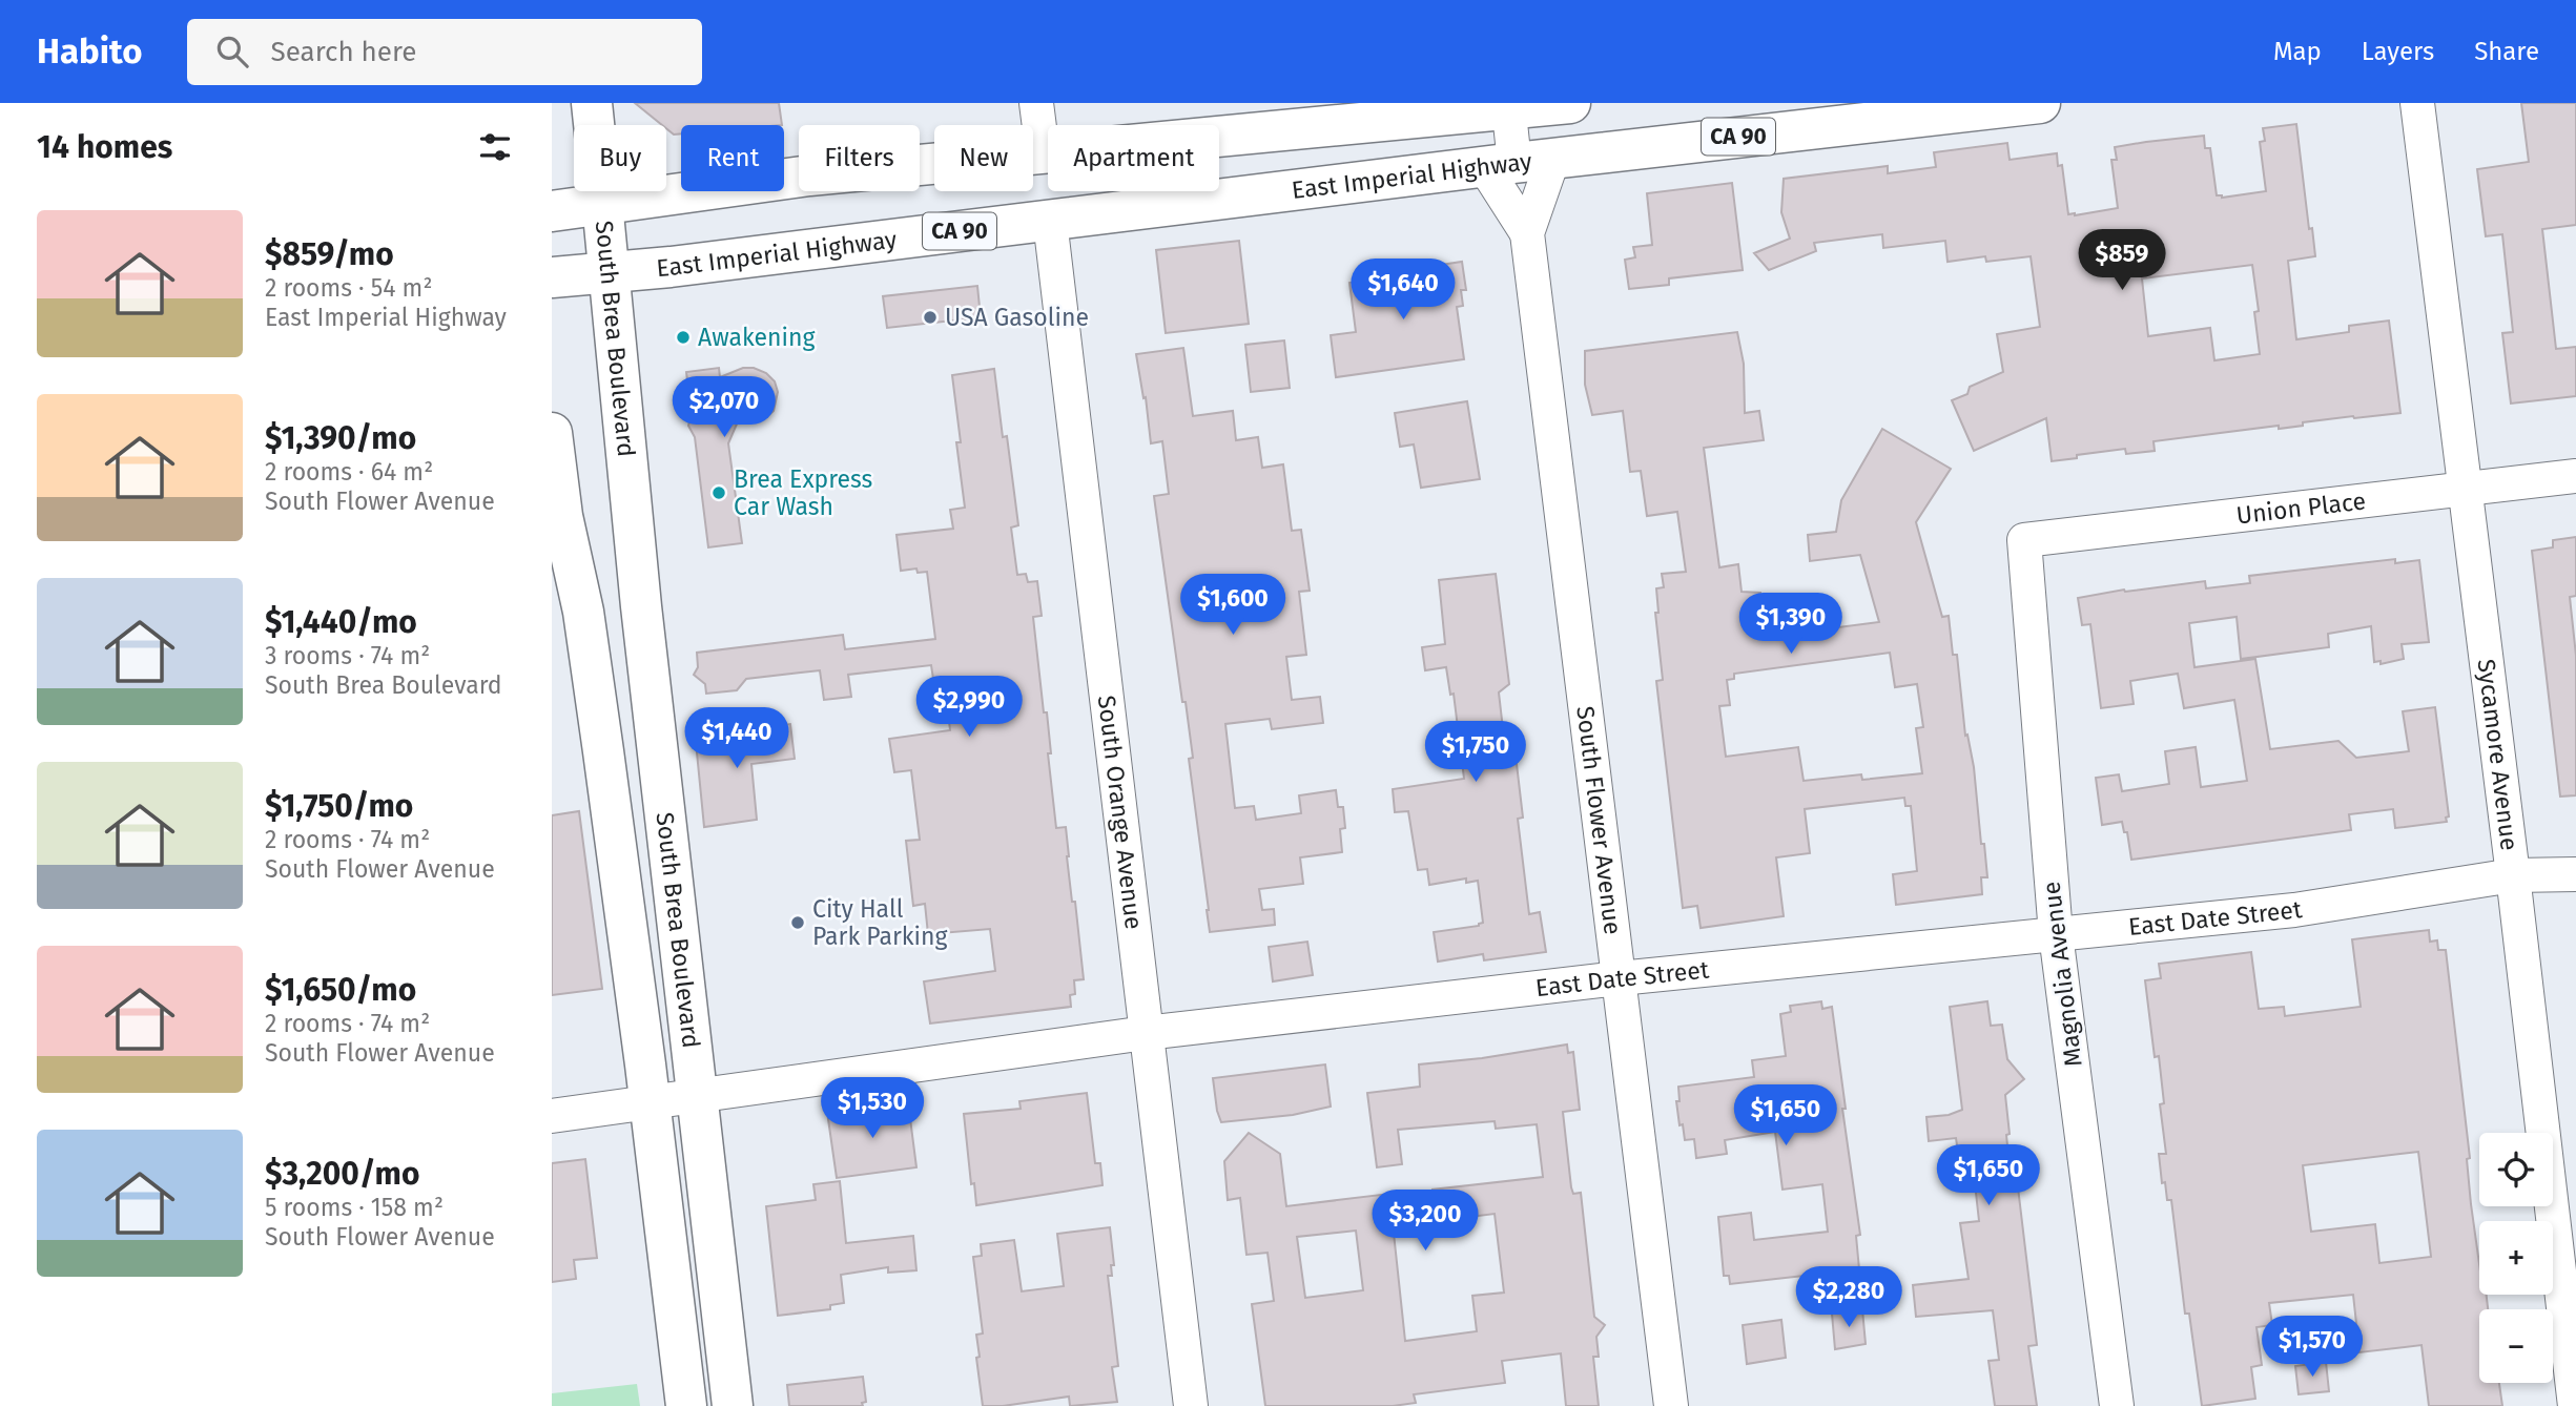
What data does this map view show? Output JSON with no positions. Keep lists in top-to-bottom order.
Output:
{
  "streets": {
    "main road": ["CA 90", "East Imperial Highway", "South Brea Boulevard"],
    "street": [
      "Union Place",
      "Sycamore Avenue",
      "South Orange Avenue",
      "South Flower Avenue",
      "East Date Street",
      "Magnolia Avenue"
    ]
  },
  "crossings": [
    ["CA 90", "East Imperial Highway"],
    ["CA 90", "South Brea Boulevard"],
    ["East Imperial Highway", "South Brea Boulevard"],
    ["East Imperial Highway", "South Orange Avenue"],
    ["East Imperial Highway", "South Flower Avenue"],
    ["South Brea Boulevard", "East Date Street"],
    ["Union Place", "Sycamore Avenue"],
    ["Union Place", "Magnolia Avenue"],
    ["Sycamore Avenue", "East Date Street"],
    ["South Orange Avenue", "East Date Street"],
    ["South Flower Avenue", "East Date Street"],
    ["East Date Street", "Magnolia Avenue"]
  ],
  "places": [
    "USA Gasoline",
    "Awakening",
    "Brea Express Car Wash",
    "City Hall Park Parking"
  ],
  "page": {
    "header": "Habito",
    "search": "Search here",
    "nav": ["Map", "Layers", "Share"],
    "heading": "14 homes",
    "chip": [
      "Buy",
      "Rent",
      "Filters",
      "New",
      "Apartment"
    ],
    "list": [
      {
        "name": "$859/mo",
        "note": "2 rooms · 54 m² · East Imperial Highway"
      },
      {
        "name": "$1,390/mo",
        "note": "2 rooms · 64 m² · South Flower Avenue"
      },
      {
        "name": "$1,440/mo",
        "note": "3 rooms · 74 m² · South Brea Boulevard"
      },
      {
        "name": "$1,750/mo",
        "note": "2 rooms · 74 m² · South Flower Avenue"
      },
      {
        "name": "$1,650/mo",
        "note": "2 rooms · 74 m² · South Flower Avenue"
      },
      {
        "name": "$3,200/mo",
        "note": "5 rooms · 158 m² · South Flower Avenue"
      }
    ],
    "price": [
      "$859",
      "$1,640",
      "$2,070",
      "$1,600",
      "$1,390",
      "$2,990",
      "$1,440",
      "$1,750",
      "$1,530",
      "$1,650",
      "$1,650",
      "$3,200",
      "$2,280",
      "$1,570"
    ],
    "map_buttons": ["+", "−"]
  }
}
